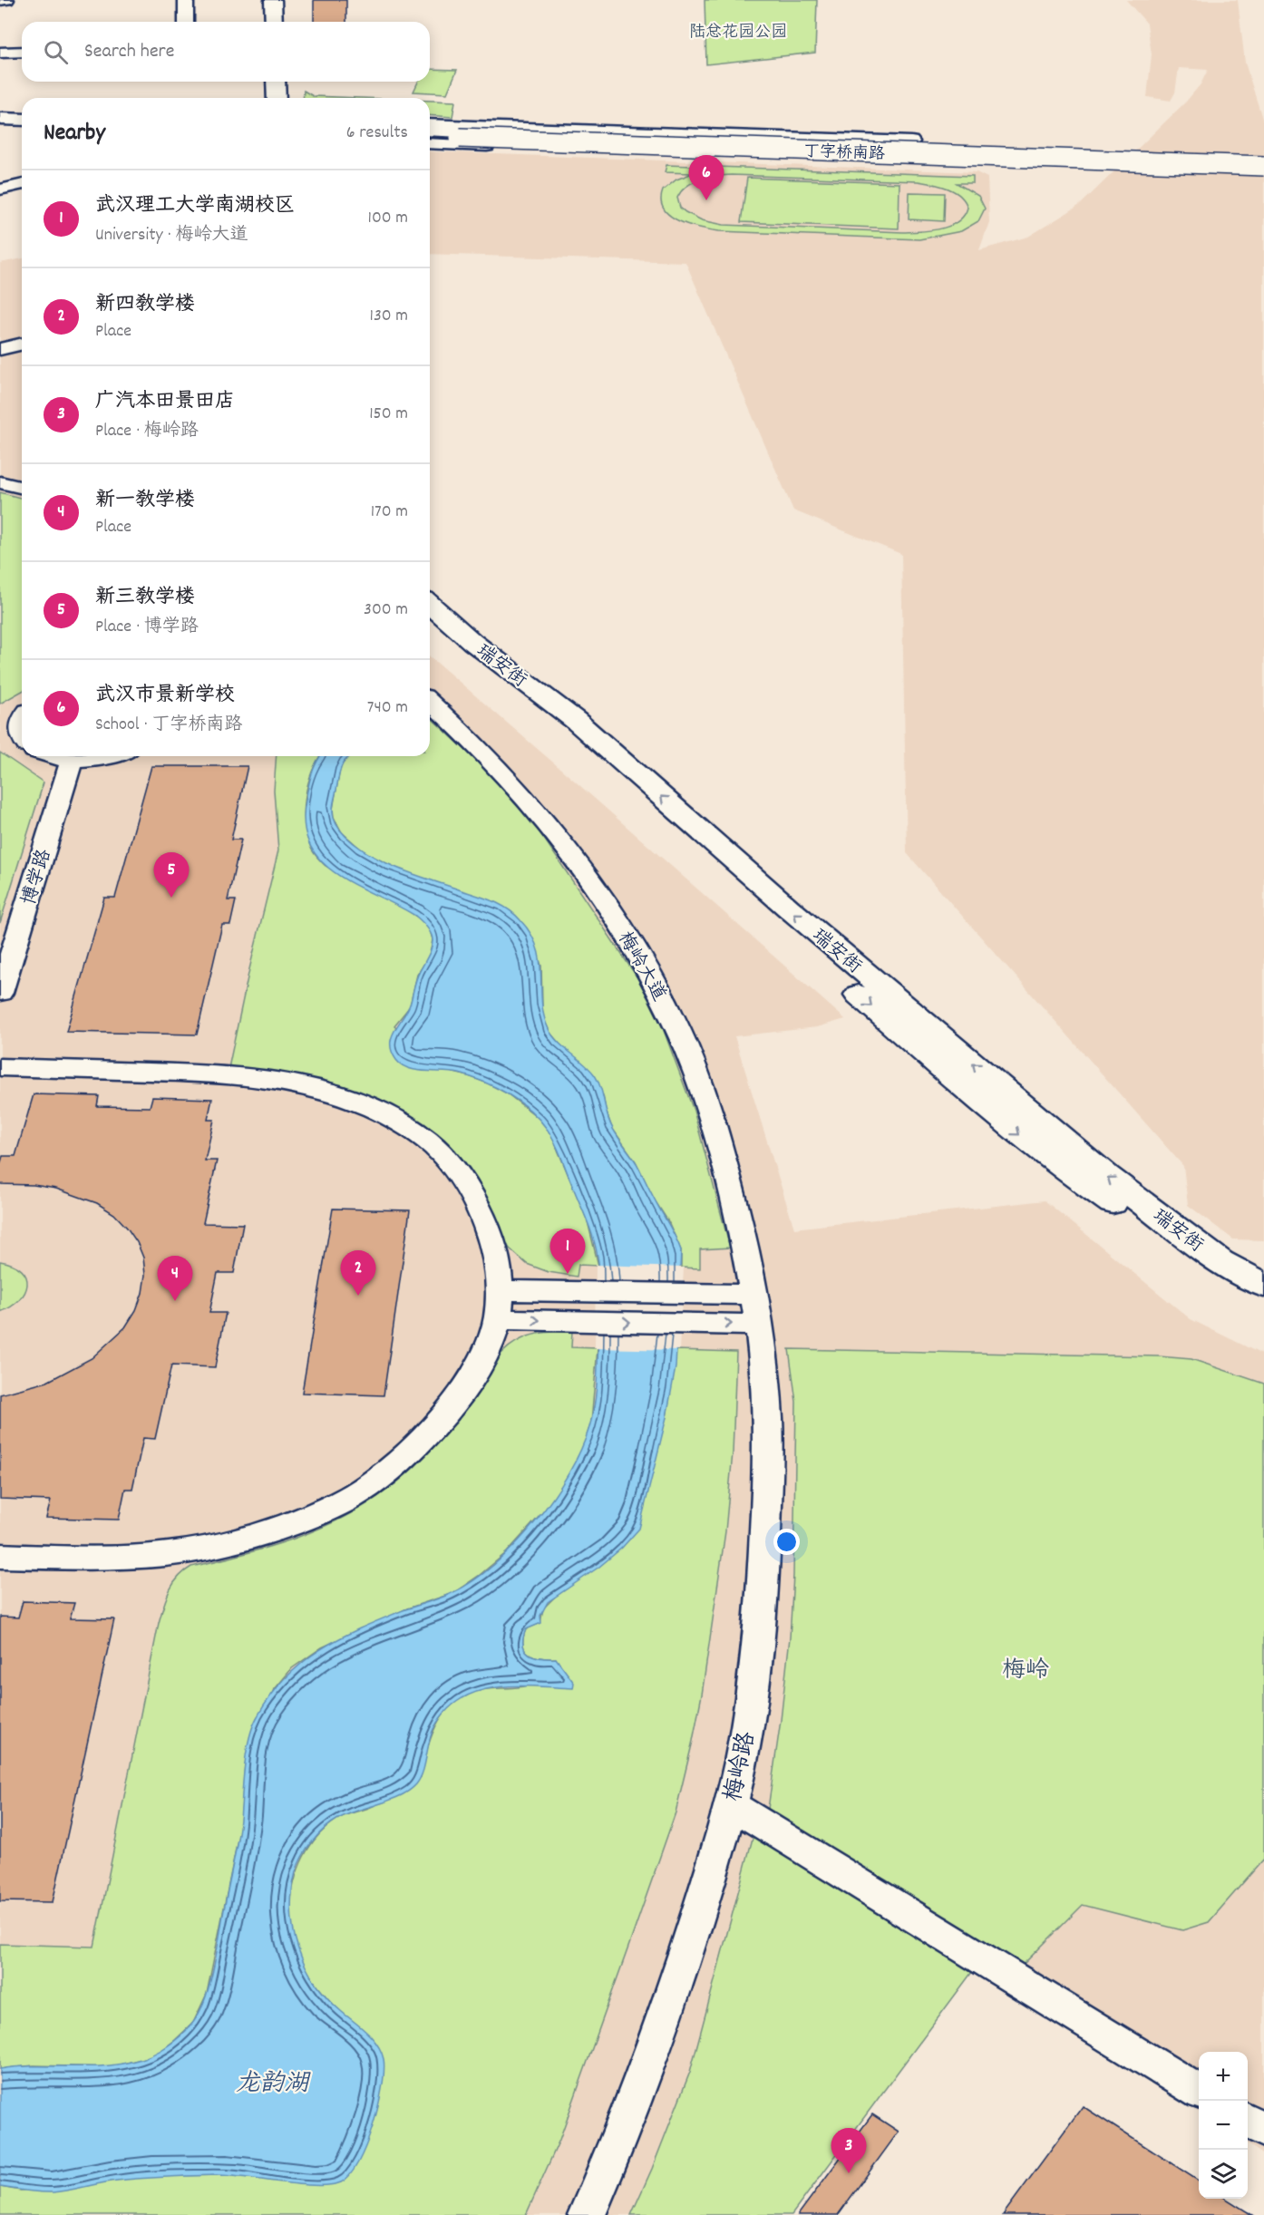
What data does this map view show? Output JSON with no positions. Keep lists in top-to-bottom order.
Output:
{
  "streets": {
    "main road": ["丁字桥南路", "瑞安街"],
    "street": ["博学路", "梅岭大道", "梅岭路"]
  },
  "crossings": [
    ["梅岭大道", "梅岭路"]
  ],
  "water": ["龙韵湖"],
  "parks": ["陆总花园公园", "梅岭"],
  "page": {
    "search": "Search here",
    "heading": ["Nearby", "6 results"],
    "pins": [
      "6",
      "5",
      "1",
      "2",
      "4",
      "3"
    ],
    "list": [
      {
        "mark": "1",
        "name": "武汉理工大学南湖校区",
        "note": "University · 梅岭大道",
        "value": "100 m"
      },
      {
        "mark": "2",
        "name": "新四教学楼",
        "note": "Place",
        "value": "130 m"
      },
      {
        "mark": "3",
        "name": "广汽本田景田店",
        "note": "Place · 梅岭路",
        "value": "150 m"
      },
      {
        "mark": "4",
        "name": "新一教学楼",
        "note": "Place",
        "value": "170 m"
      },
      {
        "mark": "5",
        "name": "新三教学楼",
        "note": "Place · 博学路",
        "value": "300 m"
      },
      {
        "mark": "6",
        "name": "武汉市景新学校",
        "note": "School · 丁字桥南路",
        "value": "740 m"
      }
    ],
    "map_buttons": ["+", "−"]
  }
}
